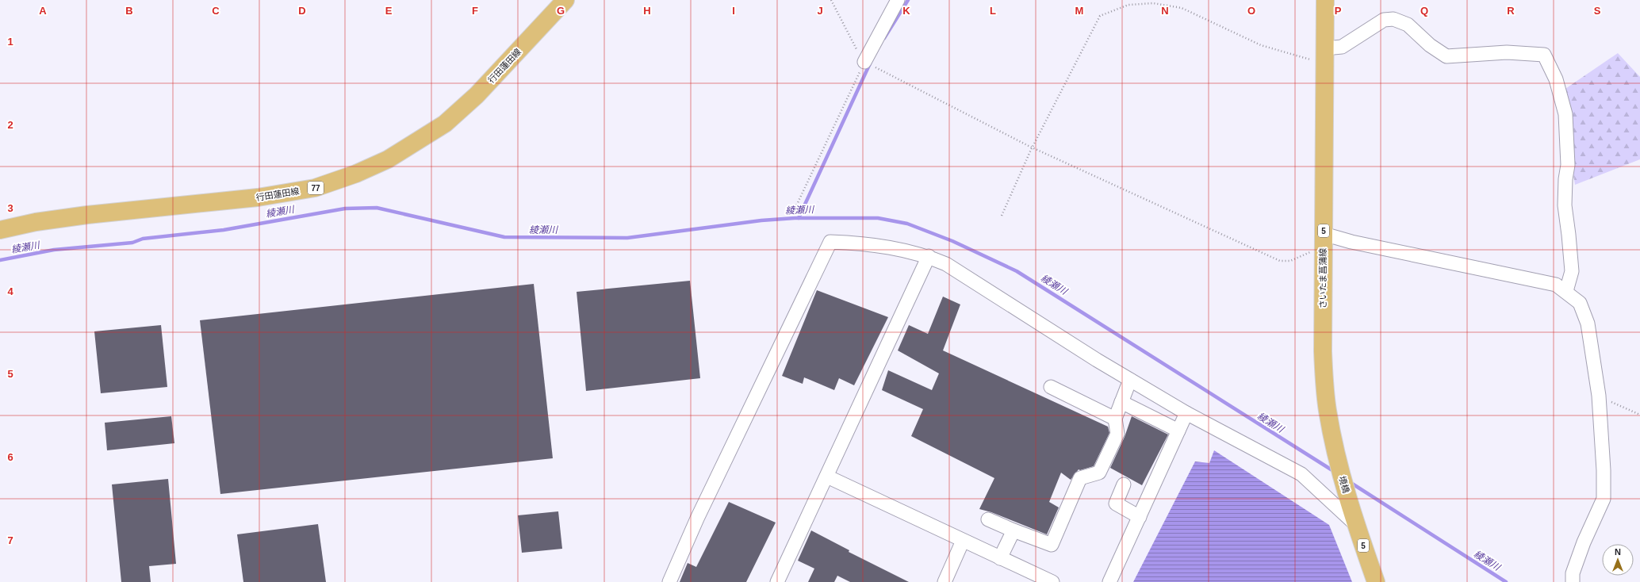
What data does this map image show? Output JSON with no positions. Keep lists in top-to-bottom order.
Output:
{
  "streets": {
    "main road": [
      "行田蓮田線",
      "77",
      "5",
      "さいたま菖蒲線",
      "境橋"
    ]
  },
  "crossings": [
    ["5", "境橋"],
    ["さいたま菖蒲線", "境橋"]
  ],
  "water": ["綾瀬川"],
  "north": "top",
  "grid": {
    "columns": [
      "A",
      "B",
      "C",
      "D",
      "E",
      "F",
      "G",
      "H",
      "I",
      "J",
      "K",
      "L",
      "M",
      "N",
      "O",
      "P",
      "Q",
      "R",
      "S"
    ],
    "rows": [
      "1",
      "2",
      "3",
      "4",
      "5",
      "6",
      "7"
    ]
  }
}
